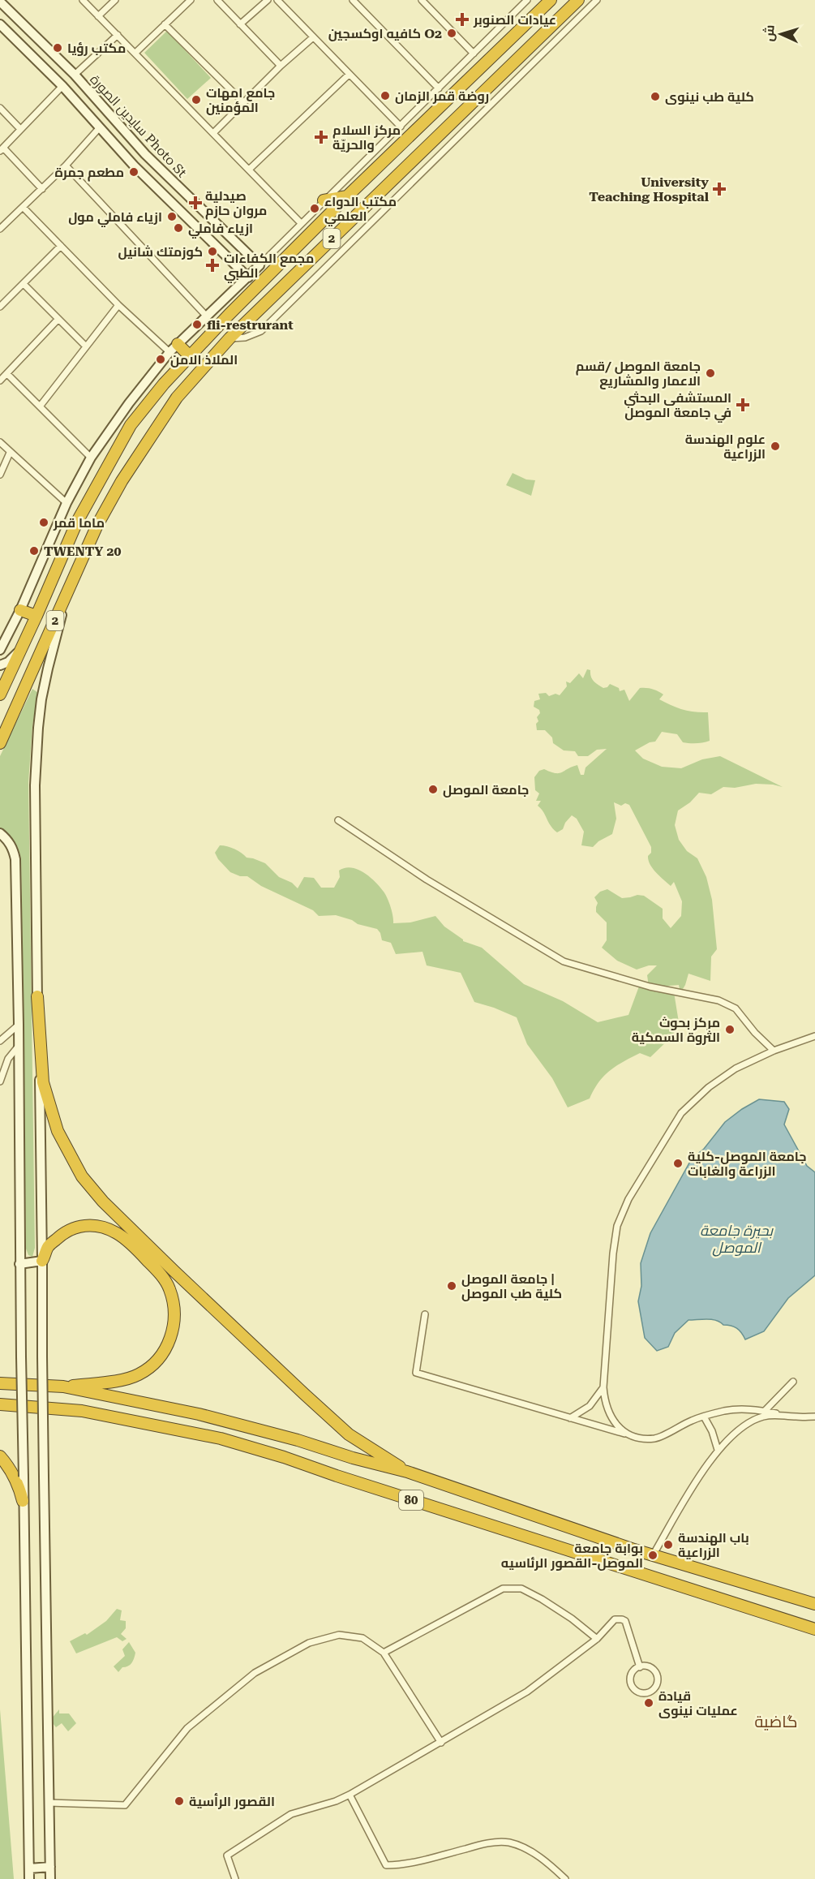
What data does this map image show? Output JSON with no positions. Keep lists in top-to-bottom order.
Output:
{
  "streets": {
    "highway": ["2", "80"],
    "main road": ["سايدين الصورة Photo St"]
  },
  "districts": ["گاضية"],
  "water": ["بحيرة جامعة الموصل"],
  "places": {
    "health": [
      "عيادات الصنوبر",
      "مركز السلام والحريّة",
      "University Teaching Hospital",
      "صيدلية مروان حازم",
      "مجمع الكفاءات الطبي",
      "المستشفى البحثي في جامعة الموصل"
    ],
    "other": [
      "كافيه اوكسجين O2",
      "مكتب رؤيا",
      "روضة قمر الزمان",
      "كلية طب نينوى",
      "جامع امهات المؤمنين",
      "مطعم جمرة",
      "مكتب الدواء العلمي",
      "ازياء فاملي مول",
      "ازياء فاملي",
      "كوزمتك شانيل",
      "fli-restrurant",
      "الملاذ الامن",
      "جامعة الموصل /قسم الاعمار والمشاريع",
      "علوم الهندسة الزراعية",
      "ماما قمر",
      "TWENTY 20",
      "جامعة الموصل",
      "مركز بحوث الثروة السمكية",
      "جامعة الموصل-كلية الزراعة والغابات",
      "جامعة الموصل | كلية طب الموصل",
      "باب الهندسة الزراعية",
      "بوابة جامعة الموصل-القصور الرئاسيه",
      "قيادة عمليات نينوى",
      "القصور الرأسية"
    ]
  },
  "north": "left"
}
